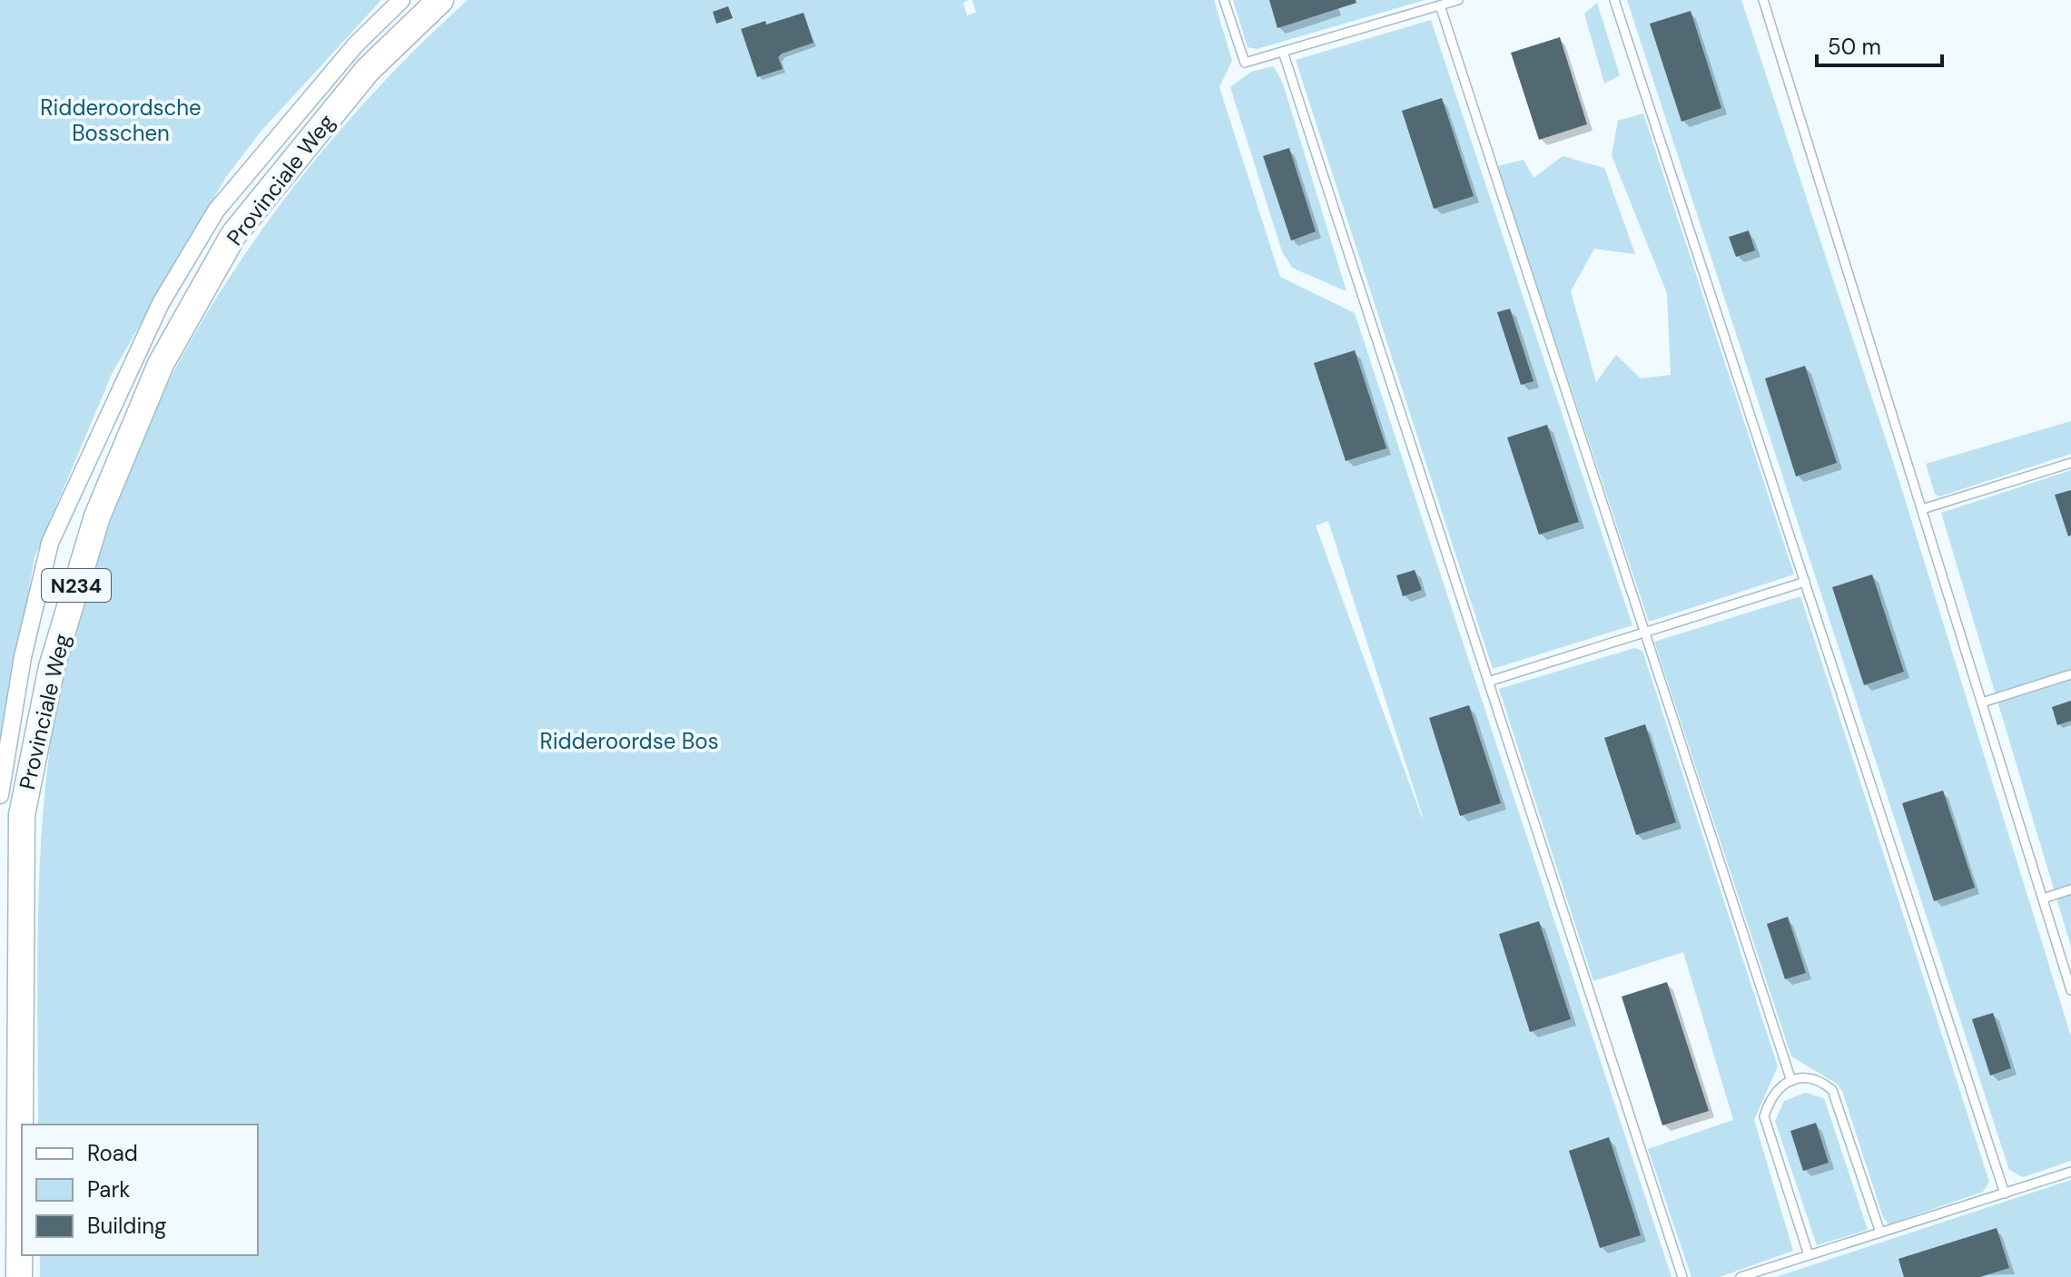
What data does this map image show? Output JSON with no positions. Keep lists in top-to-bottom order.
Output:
{
  "streets": {
    "main road": ["Provinciale Weg", "N234"]
  },
  "parks": ["Ridderoordsche Bosschen", "Ridderoordse Bos"],
  "legend": ["Road", "Park", "Building"],
  "scale_bar": "50 m"
}
